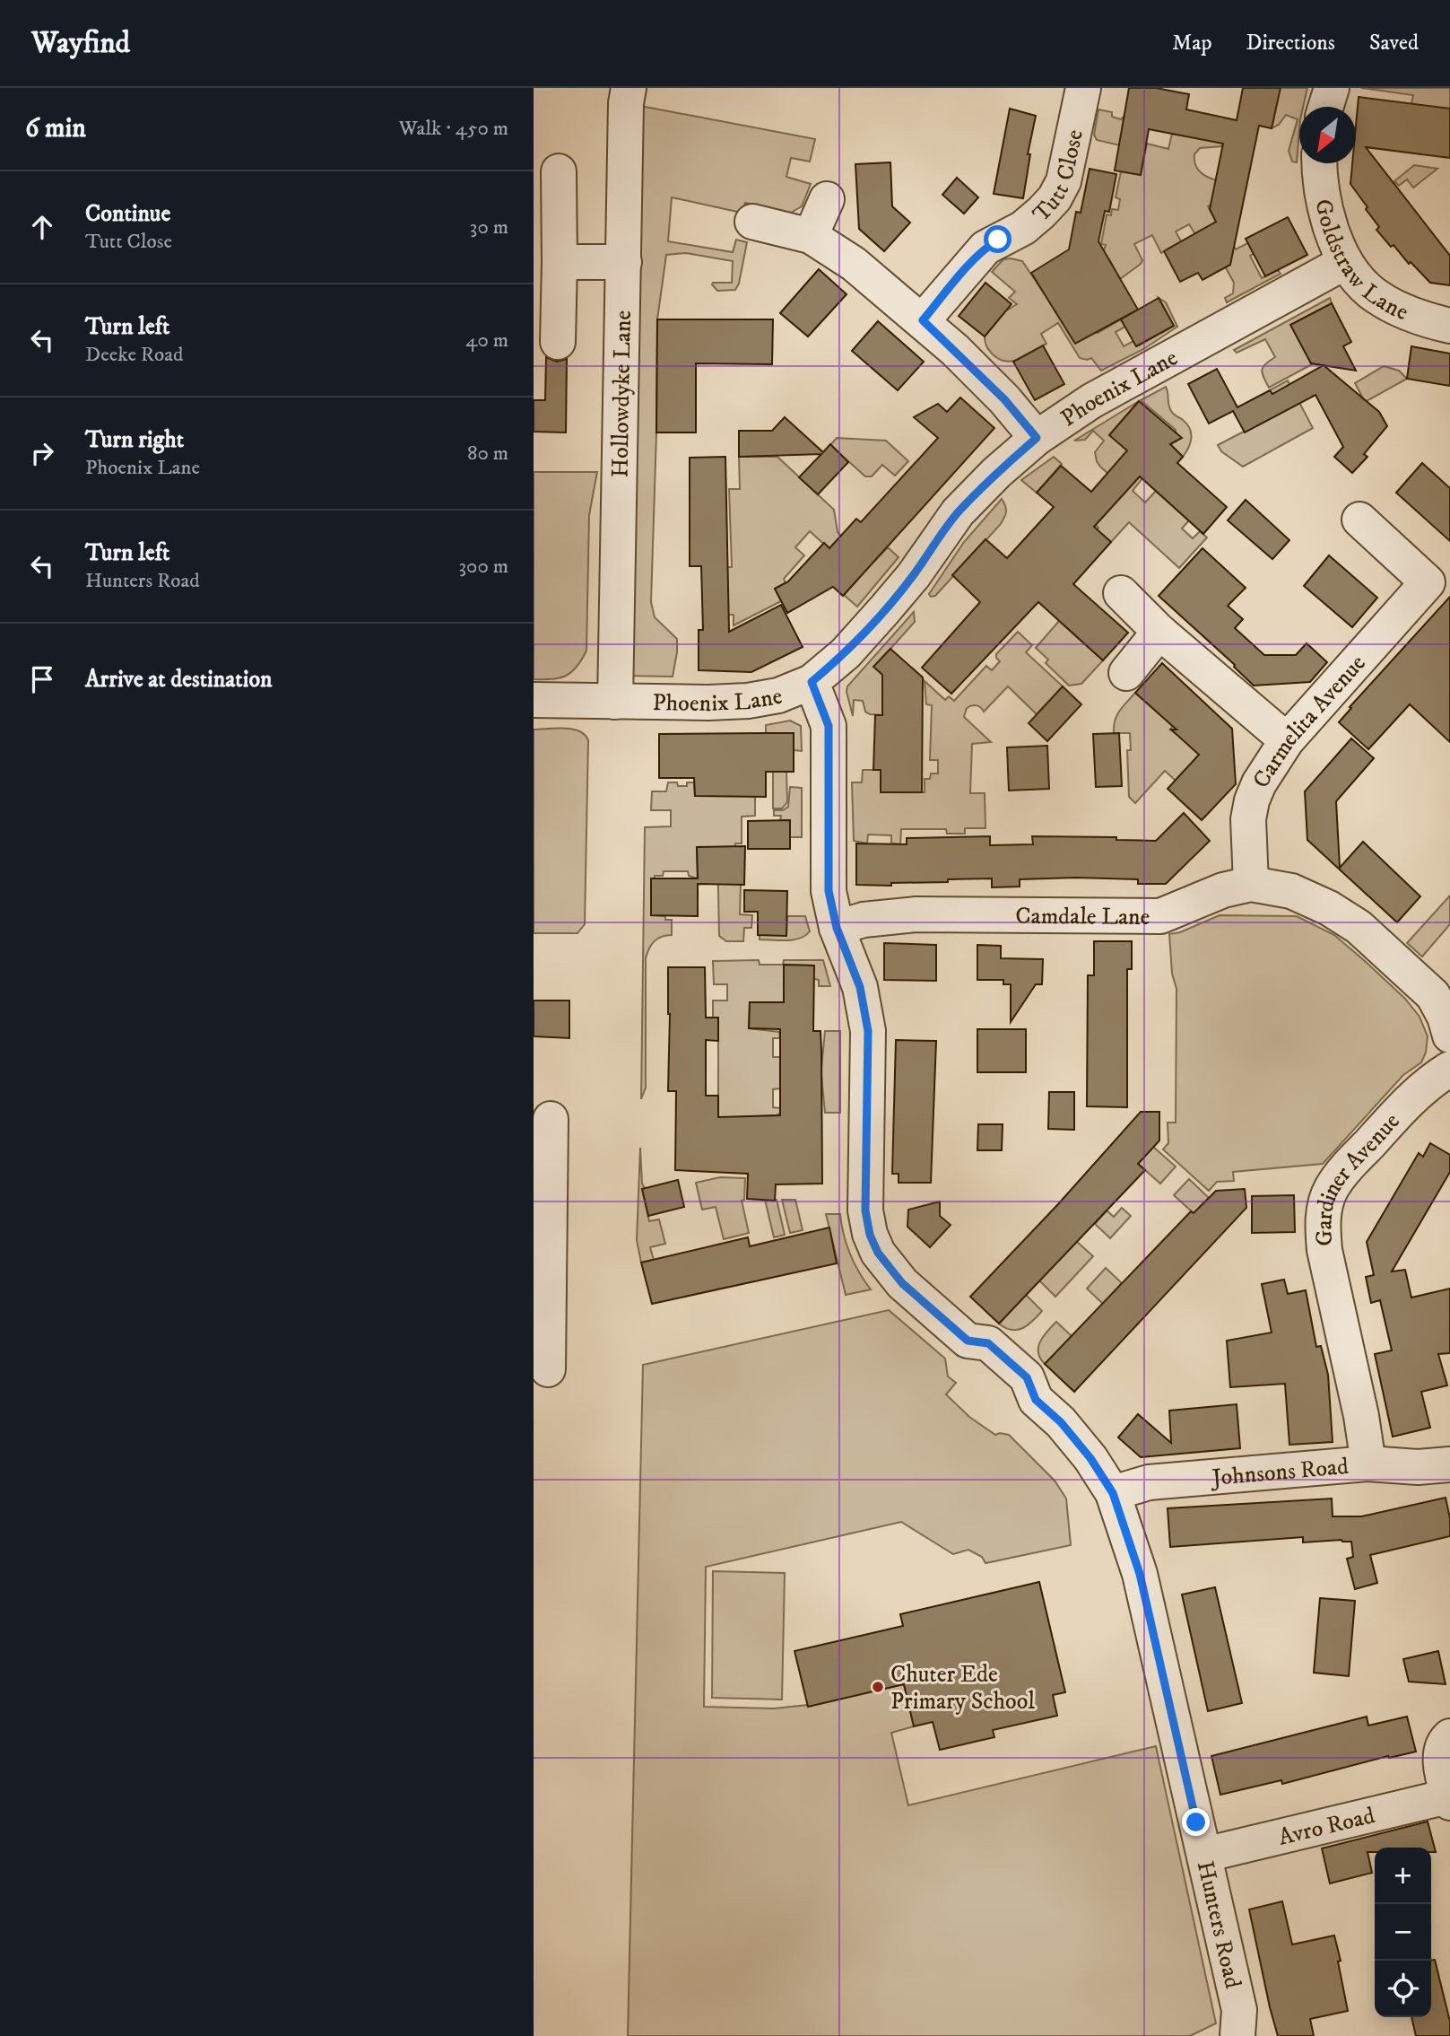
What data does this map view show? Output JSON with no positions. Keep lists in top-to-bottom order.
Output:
{
  "streets": {
    "street": [
      "Tutt Close",
      "Goldstraw Lane",
      "Phoenix Lane",
      "Hollowdyke Lane",
      "Carmelita Avenue",
      "Camdale Lane",
      "Gardiner Avenue",
      "Johnsons Road",
      "Avro Road",
      "Hunters Road"
    ]
  },
  "crossings": [
    ["Goldstraw Lane", "Phoenix Lane"],
    ["Phoenix Lane", "Hollowdyke Lane"],
    ["Phoenix Lane", "Hunters Road"],
    ["Carmelita Avenue", "Camdale Lane"],
    ["Camdale Lane", "Hunters Road"],
    ["Gardiner Avenue", "Johnsons Road"],
    ["Johnsons Road", "Hunters Road"],
    ["Avro Road", "Hunters Road"]
  ],
  "places": ["Chuter Ede Primary School"],
  "north": "bottom left",
  "page": {
    "header": "Wayfind",
    "nav": ["Map", "Directions", "Saved"],
    "heading": ["6 min", "Walk · 450 m"],
    "list": [
      ["Continue", "Tutt Close", "30 m"],
      ["Turn left", "Deeke Road", "40 m"],
      ["Turn right", "Phoenix Lane", "80 m"],
      ["Turn left", "Hunters Road", "300 m"],
      "Arrive at destination"
    ],
    "map_buttons": ["+", "−"]
  }
}
